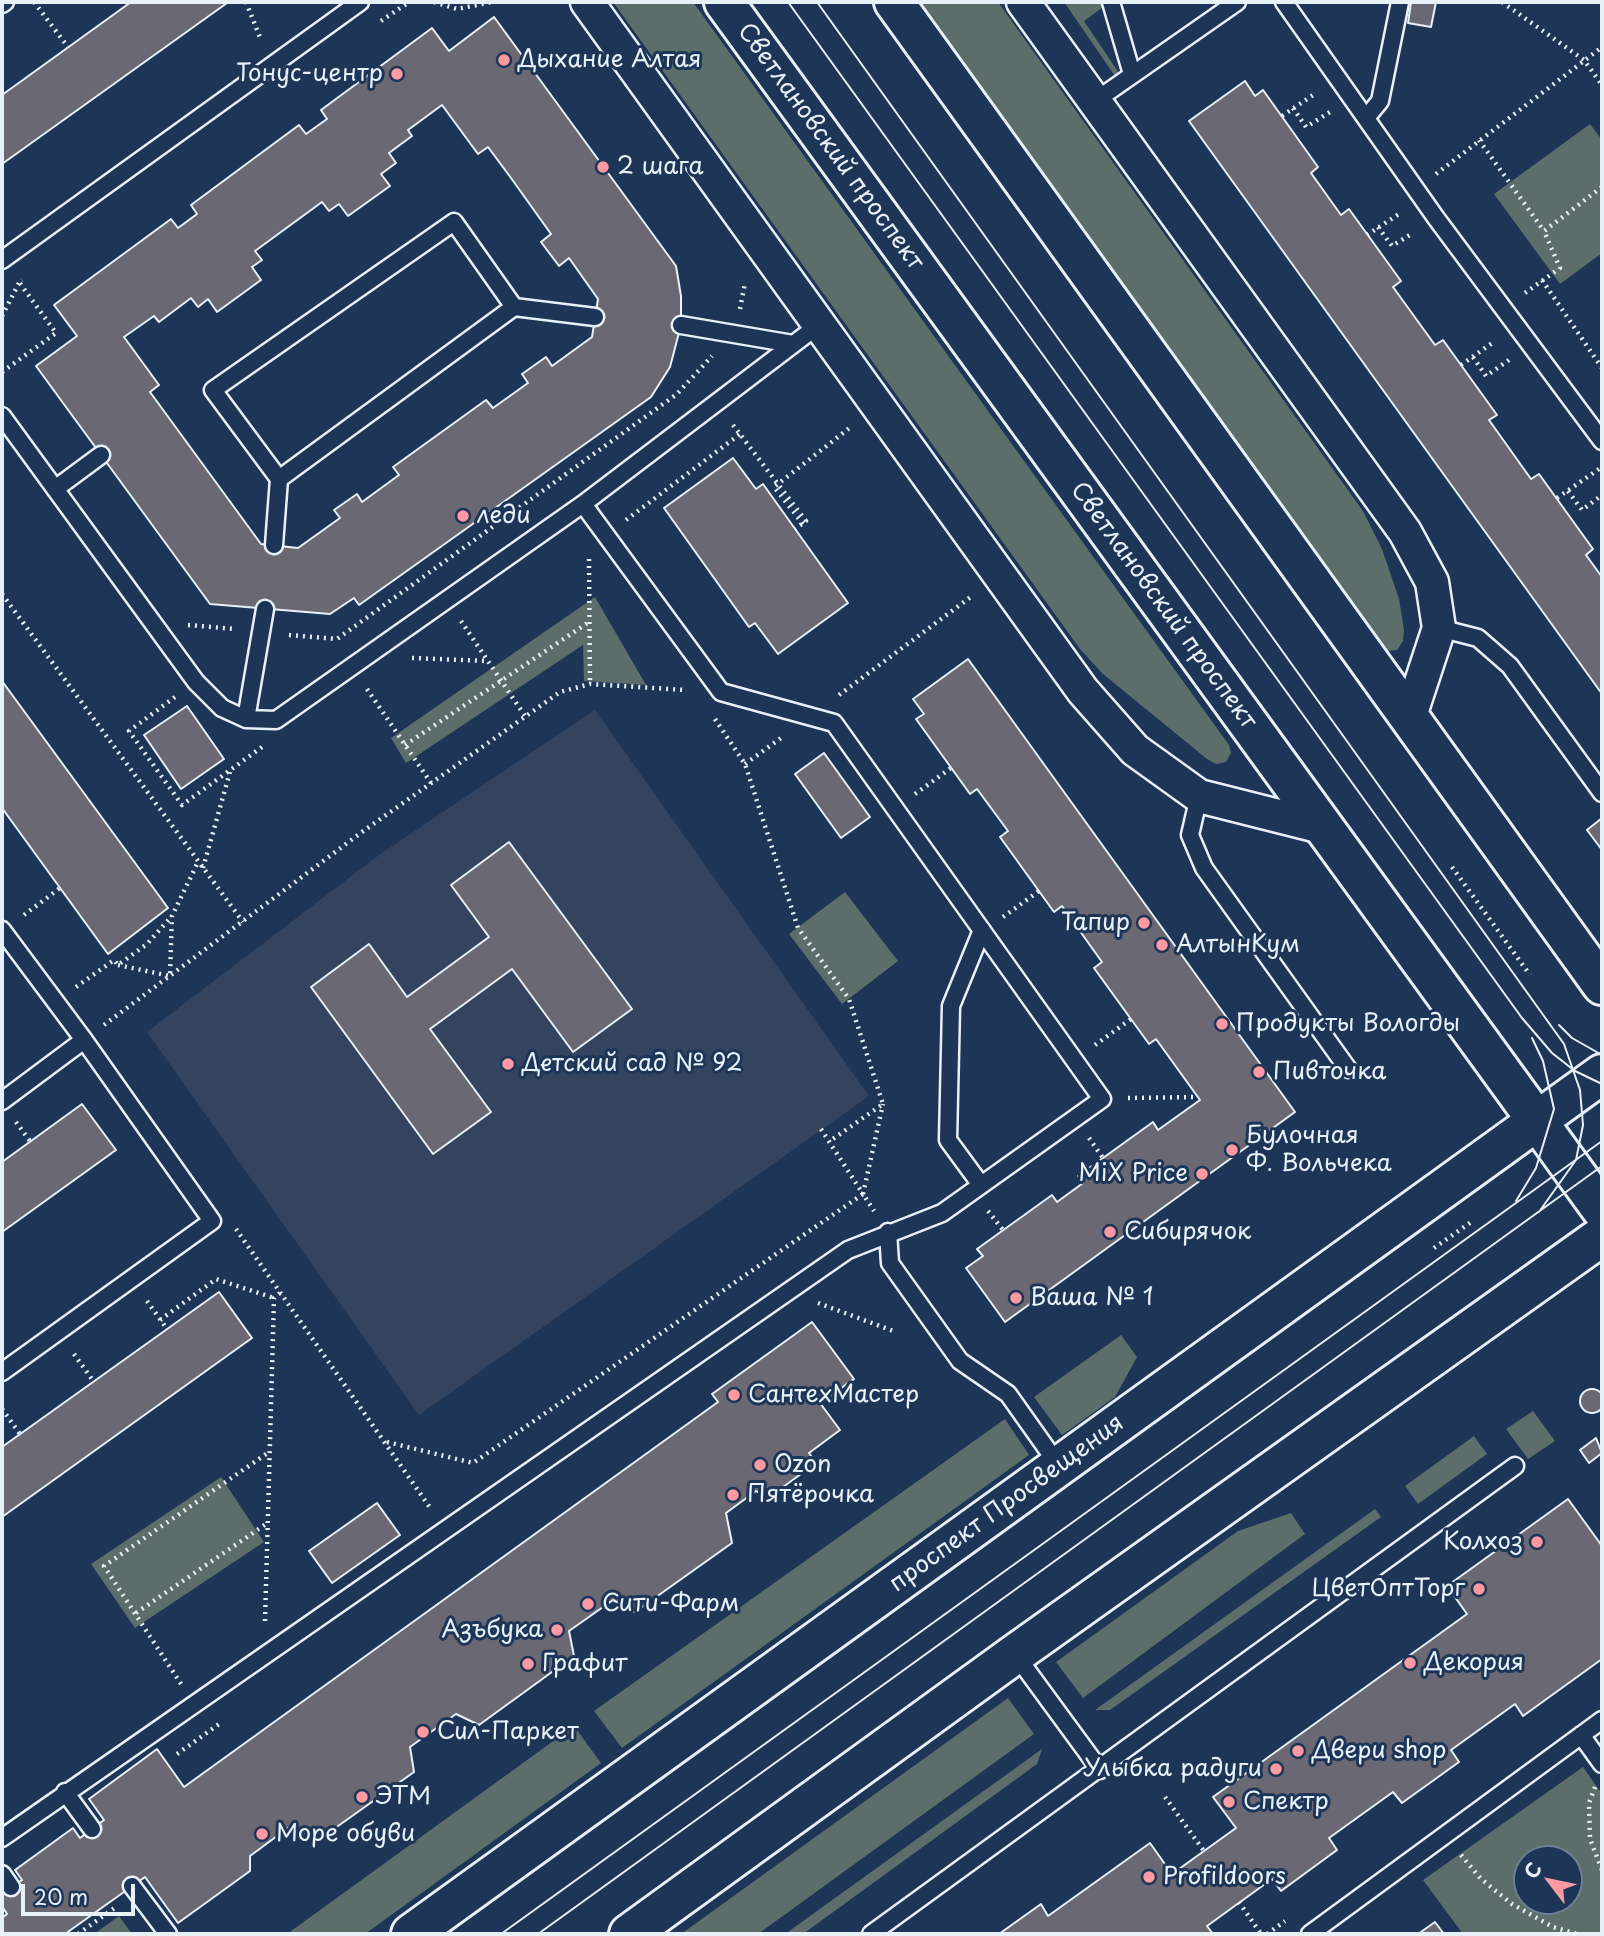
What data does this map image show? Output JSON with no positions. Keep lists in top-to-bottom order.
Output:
{
  "streets": {
    "main road": ["Светлановский проспект", "проспект Просвещения"]
  },
  "crossings": [
    ["Светлановский проспект", "проспект Просвещения"]
  ],
  "places": [
    "Дыхание Алтая",
    "Тонус-центр",
    "2 шага",
    "леди",
    "Тапир",
    "АлтынКум",
    "Продукты Вологды",
    "Детский сад № 92",
    "Пивточка",
    "Булочная Ф. Вольчека",
    "MiX Price",
    "Сибирячок",
    "Ваша № 1",
    "СантехМастер",
    "Ozon",
    "Пятёрочка",
    "Колхоз",
    "ЦветОптТорг",
    "Сити-Фарм",
    "Азъбука",
    "Декория",
    "Графит",
    "Сил-Паркет",
    "Двери shop",
    "Улыбка радуги",
    "ЭТМ",
    "Спектр",
    "Море обуви",
    "Profildoors"
  ],
  "scale_bar": "20 m",
  "north": "top left"
}
